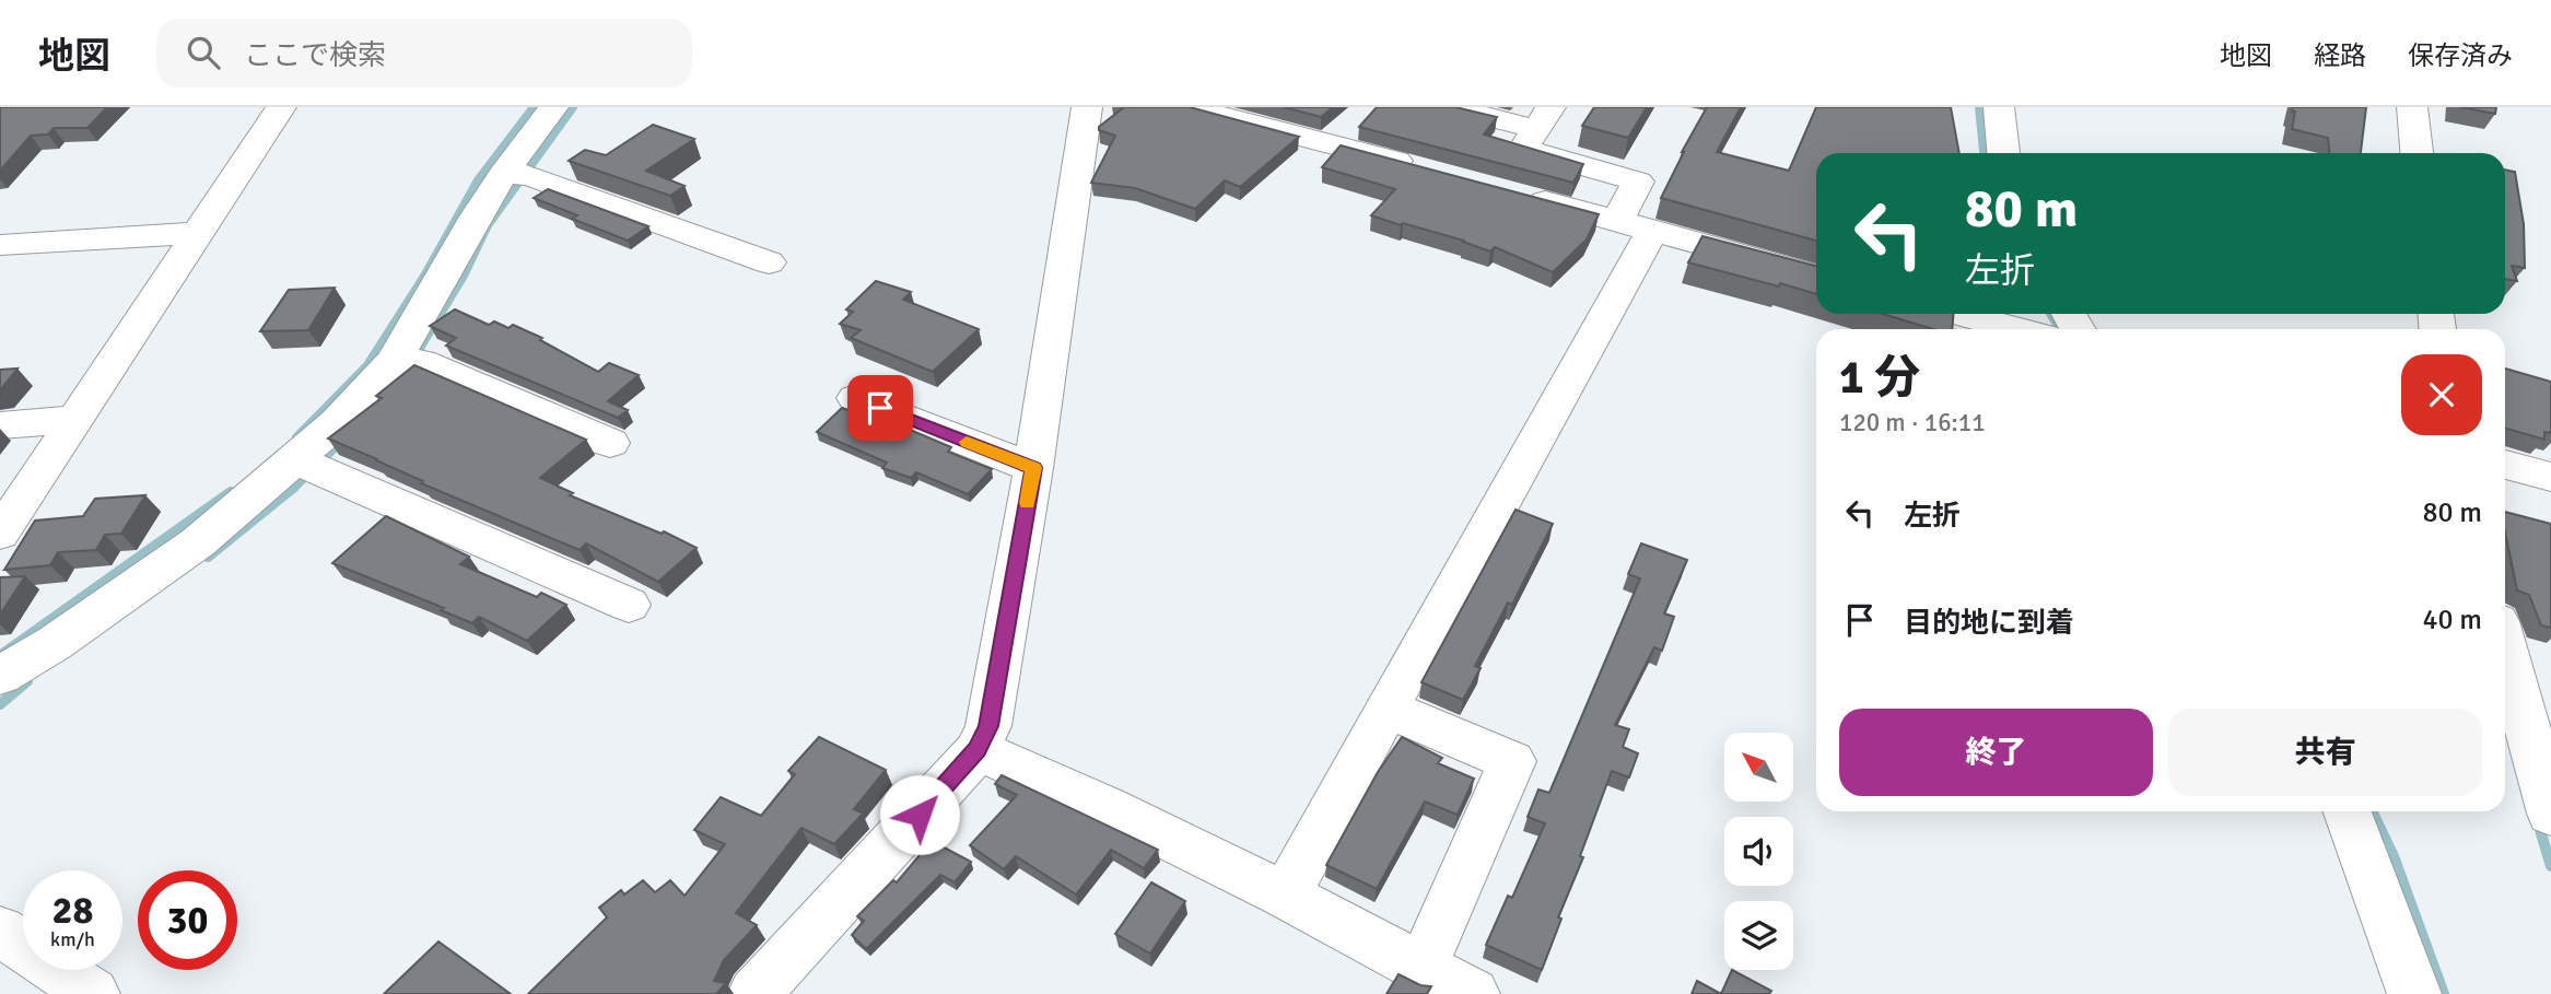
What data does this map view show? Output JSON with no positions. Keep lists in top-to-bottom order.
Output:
{
  "north": "top left",
  "page": {
    "header": "地図",
    "search": "ここで検索",
    "nav": ["地図", "経路", "保存済み"],
    "turn": ["80 m", "左折"],
    "heading": ["1 分", "120 m · 16:11"],
    "list": [
      {
        "name": "左折",
        "value": "80 m"
      },
      {
        "name": "目的地に到着",
        "value": "40 m"
      }
    ],
    "buttons": ["終了", "共有"],
    "speed": "28 km/h",
    "limit": "30"
  }
}
